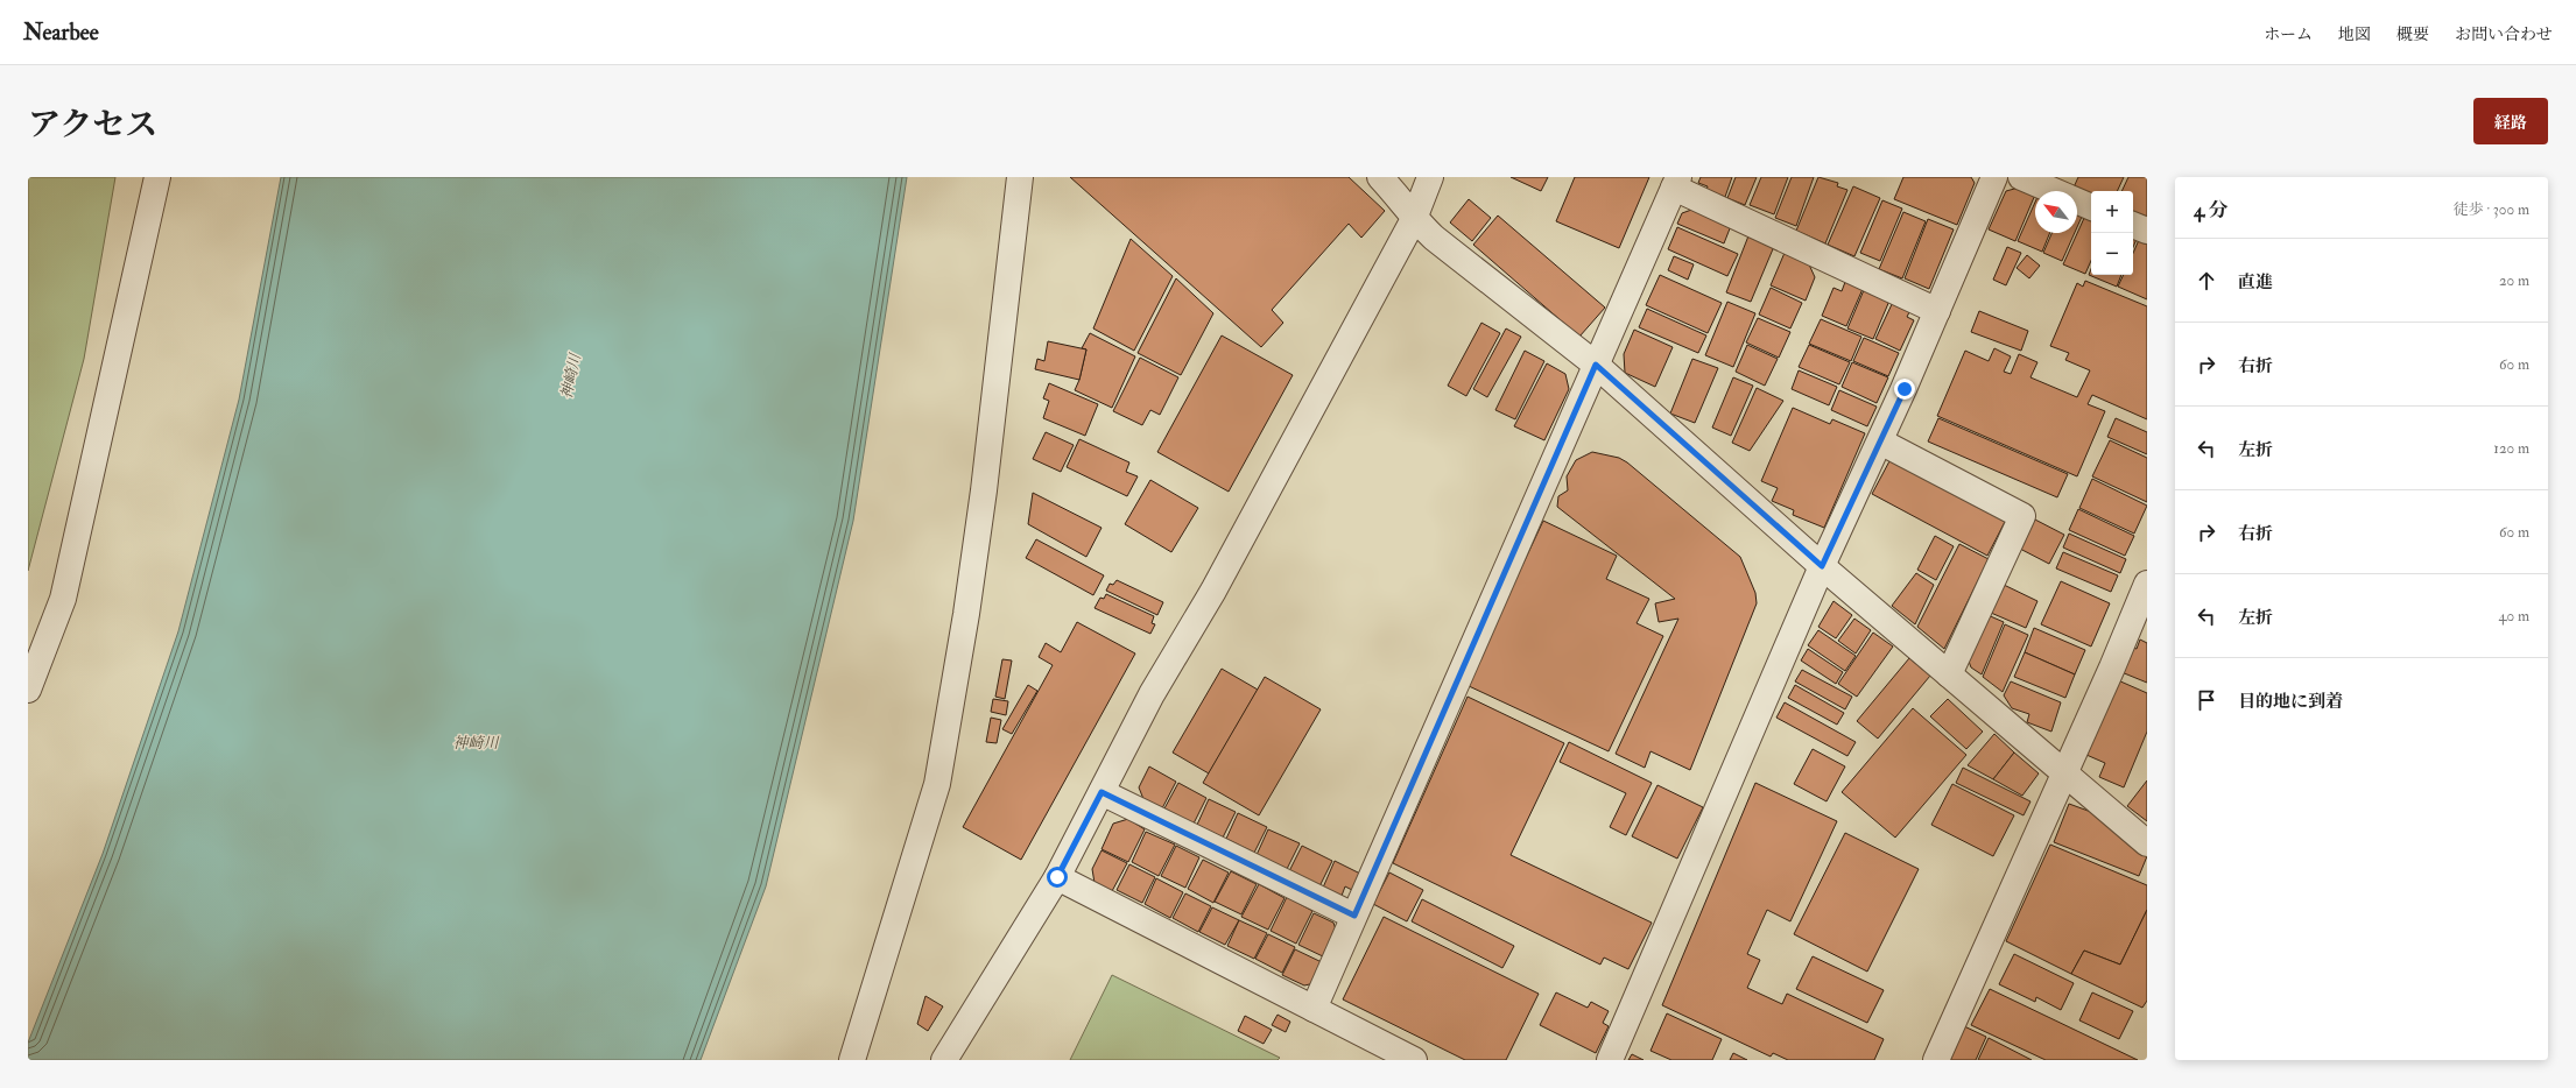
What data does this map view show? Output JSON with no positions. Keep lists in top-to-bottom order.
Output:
{
  "water": ["神崎川"],
  "north": "top left",
  "page": {
    "header": "Nearbee",
    "nav": [
      "ホーム",
      "地図",
      "概要",
      "お問い合わせ"
    ],
    "title": "アクセス",
    "buttons": "経路",
    "heading": ["4 分", "徒歩 · 300 m"],
    "map_buttons": ["+", "−"],
    "list": [
      ["直進", "20 m"],
      ["右折", "60 m"],
      ["左折", "120 m"],
      ["右折", "60 m"],
      ["左折", "40 m"],
      "目的地に到着"
    ]
  }
}
